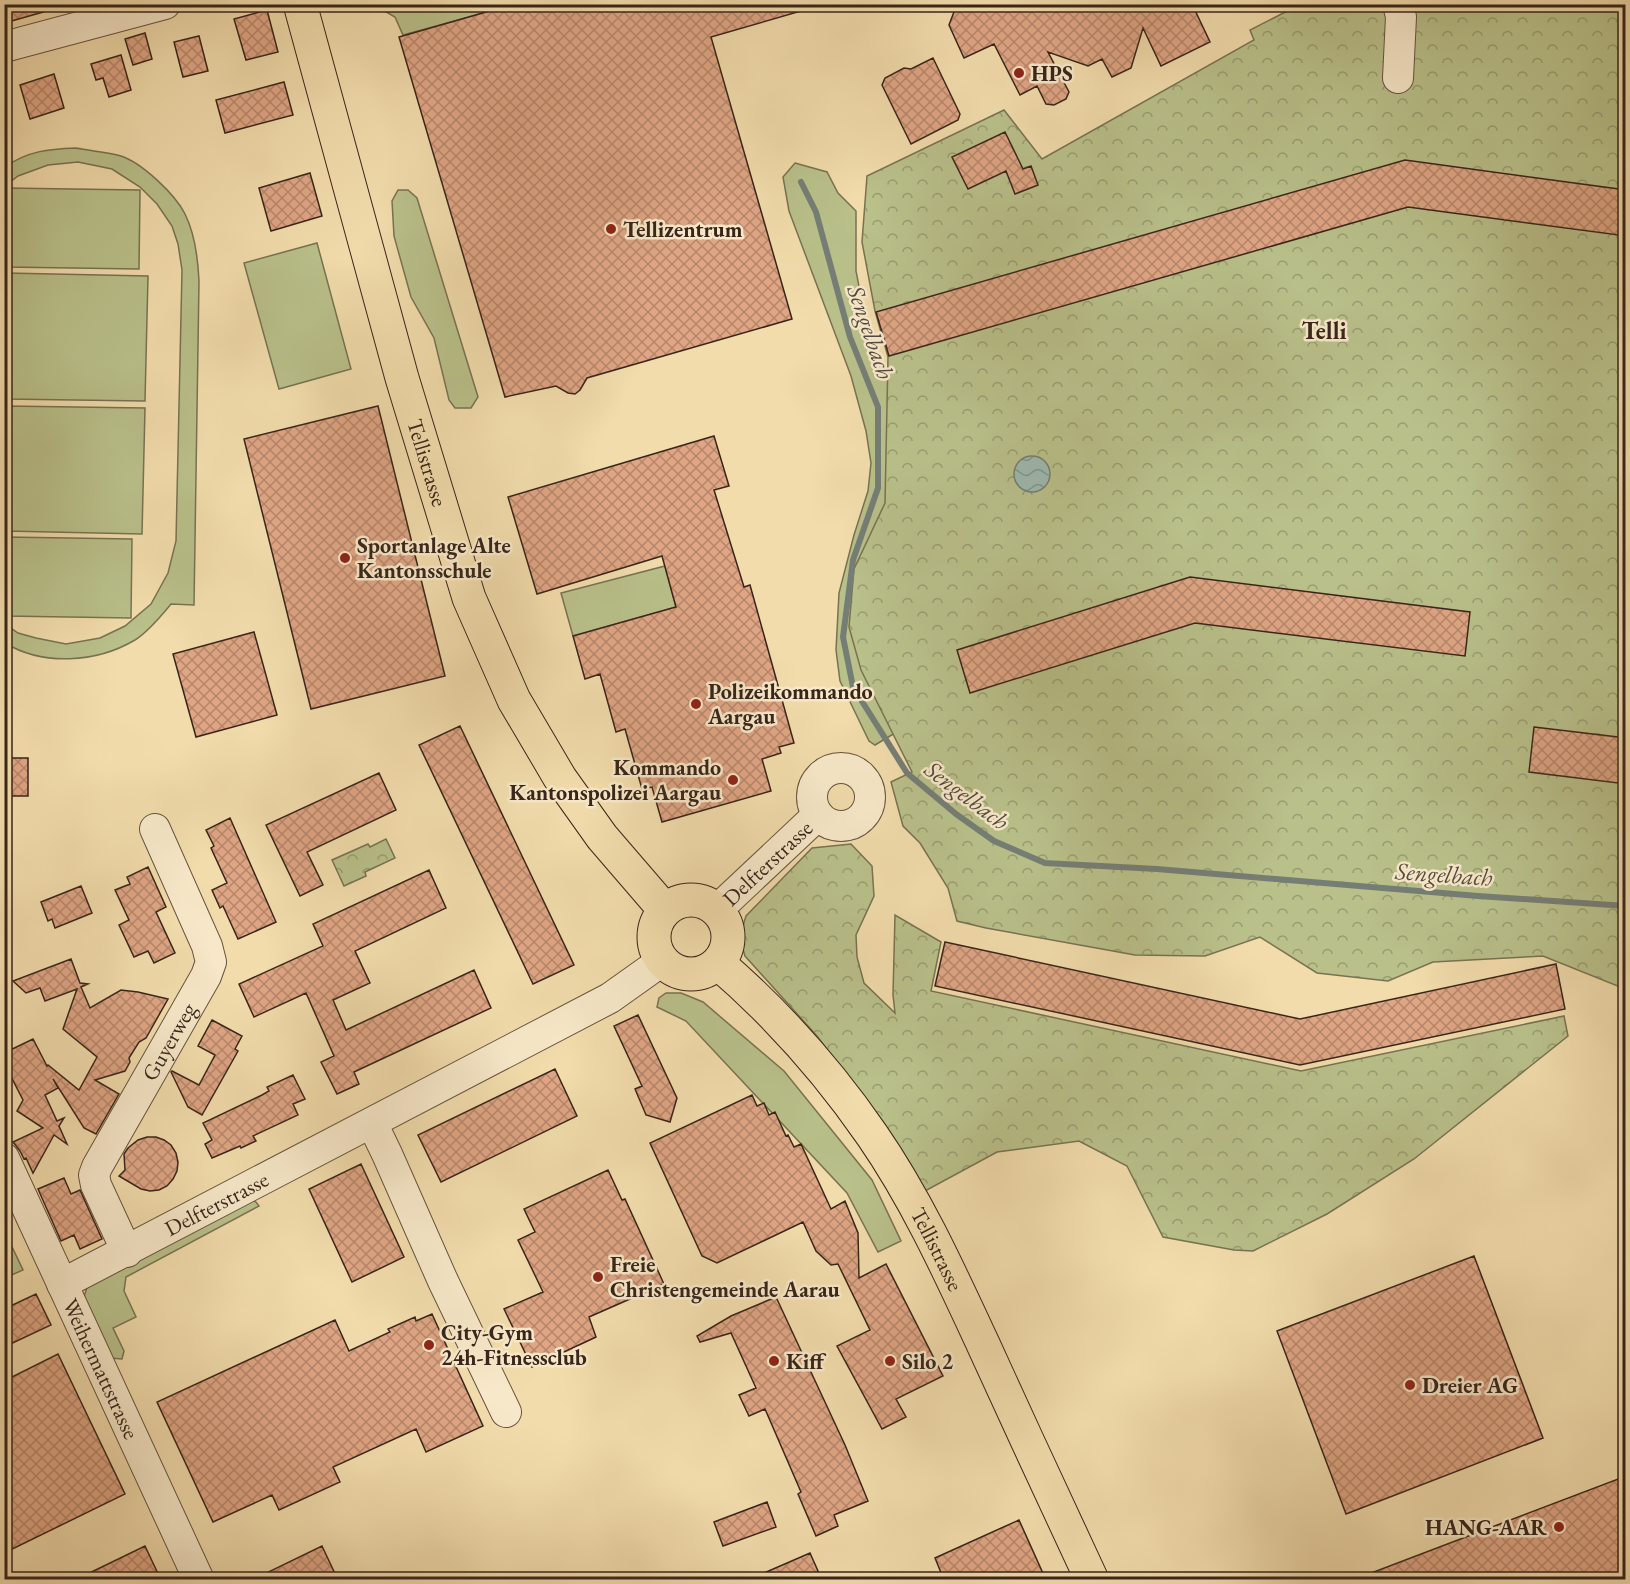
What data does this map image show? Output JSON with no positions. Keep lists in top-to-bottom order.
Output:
{
  "streets": {
    "main road": ["Tellistrasse"],
    "street": ["Delfterstrasse", "Guyerweg", "Weihermattstrasse"]
  },
  "crossings": [
    ["Tellistrasse", "Delfterstrasse"],
    ["Delfterstrasse", "Guyerweg"],
    ["Delfterstrasse", "Weihermattstrasse"]
  ],
  "districts": ["Telli"],
  "water": ["Sengelbach"],
  "places": [
    "HPS",
    "Tellizentrum",
    "Sportanlage Alte Kantonsschule",
    "Polizeikommando Aargau",
    "Kommando Kantonspolizei Aargau",
    "Freie Christengemeinde Aarau",
    "City-Gym 24h-Fitnessclub",
    "Kiff",
    "Silo 2",
    "Dreier AG",
    "HANG-AAR"
  ]
}
